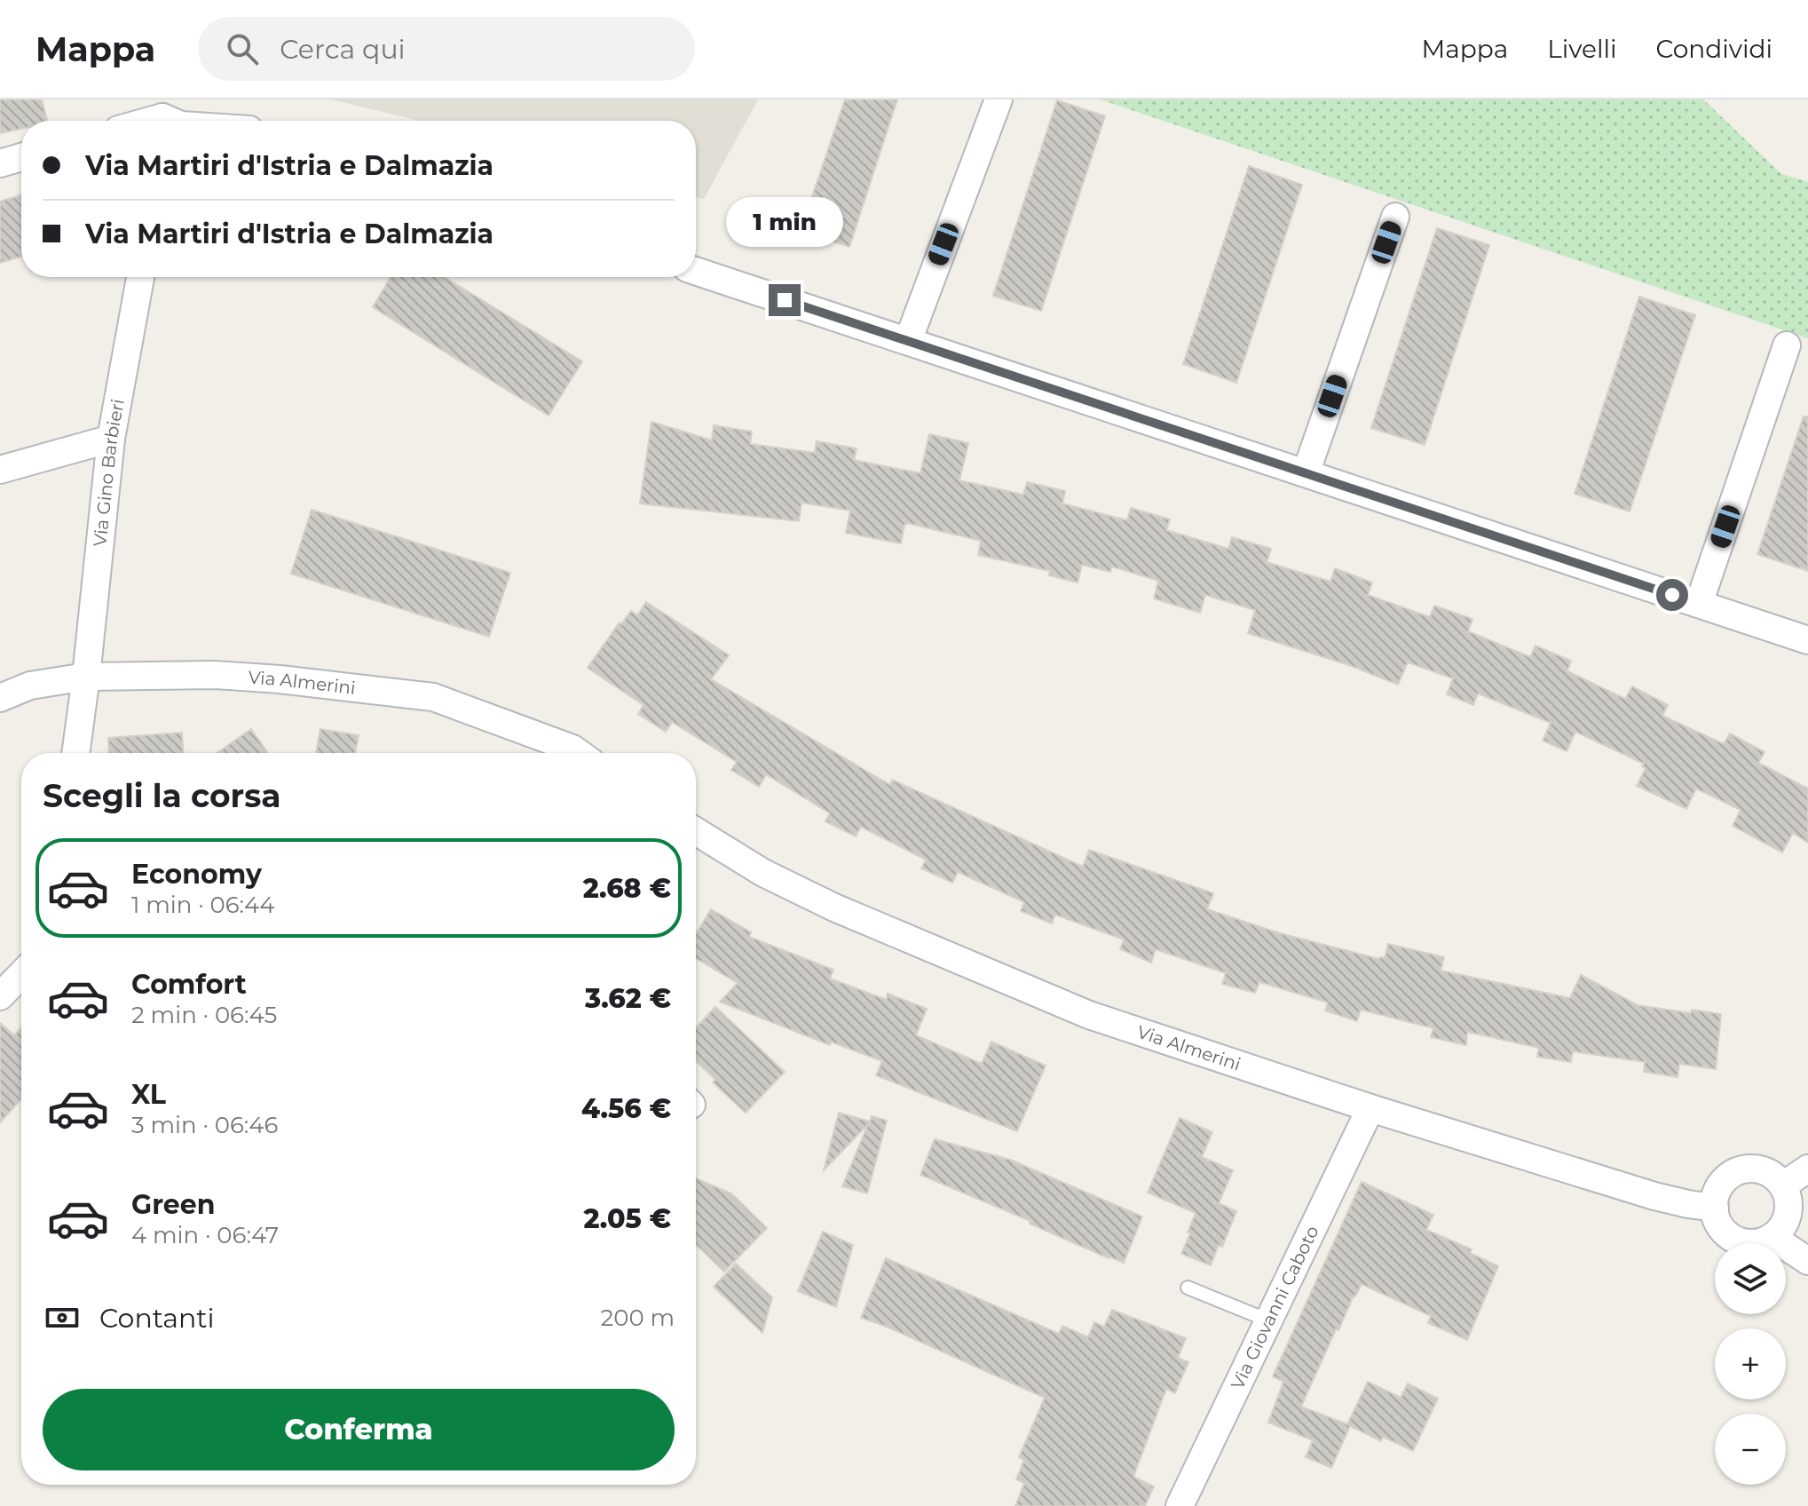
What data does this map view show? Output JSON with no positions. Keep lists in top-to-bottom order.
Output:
{
  "streets": {
    "street": ["Via Gino Barbieri", "Via Almerini", "Via Giovanni Caboto"]
  },
  "crossings": [
    ["Via Gino Barbieri", "Via Almerini"],
    ["Via Almerini", "Via Giovanni Caboto"]
  ],
  "page": {
    "header": "Mappa",
    "search": "Cerca qui",
    "nav": ["Mappa", "Livelli", "Condividi"],
    "banner": ["Via Martiri d'Istria e Dalmazia", "Via Martiri d'Istria e Dalmazia"],
    "bubble": "1 min",
    "heading": "Scegli la corsa",
    "list": [
      {
        "name": "Economy",
        "note": "1 min · 06:44",
        "value": "2.68 €"
      },
      {
        "name": "Comfort",
        "note": "2 min · 06:45",
        "value": "3.62 €"
      },
      {
        "name": "XL",
        "note": "3 min · 06:46",
        "value": "4.56 €"
      },
      {
        "name": "Green",
        "note": "4 min · 06:47",
        "value": "2.05 €"
      }
    ],
    "map_buttons": ["+", "−"],
    "pay": ["Contanti", "200 m"],
    "buttons": "Conferma"
  }
}
